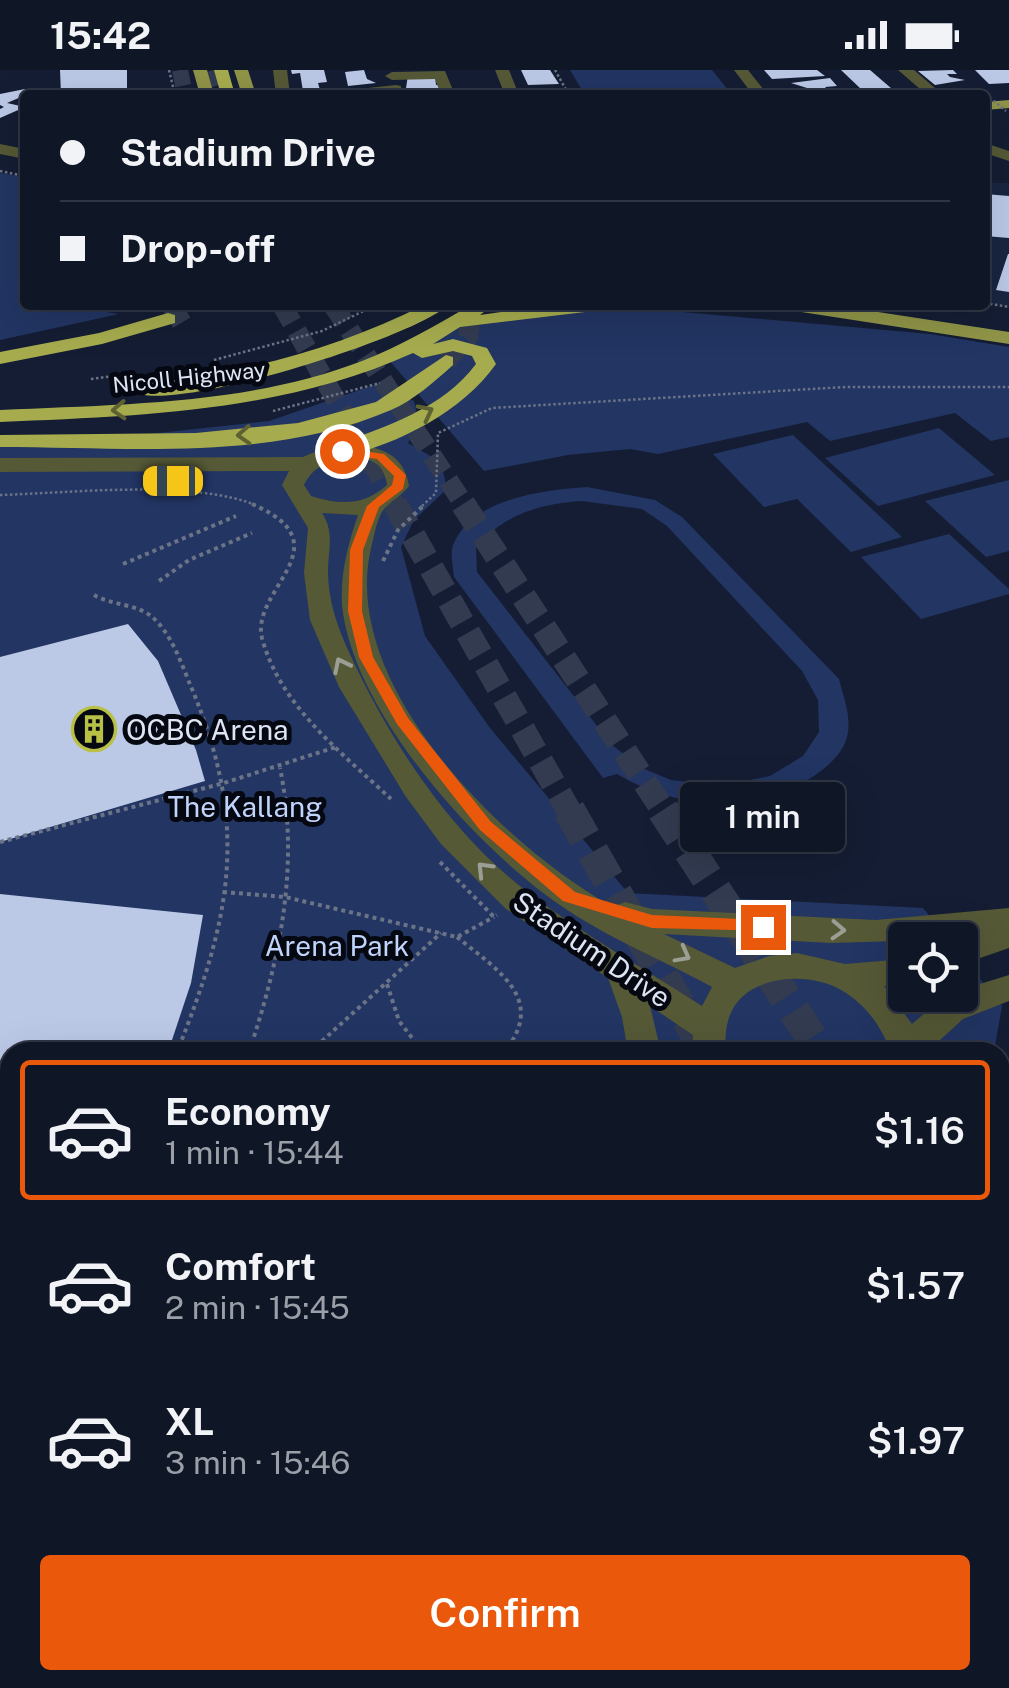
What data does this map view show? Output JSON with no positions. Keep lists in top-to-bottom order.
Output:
{
  "streets": {
    "highway": ["Nicoll Highway"],
    "street": ["Stadium Drive"]
  },
  "parks": ["The Kallang", "Arena Park"],
  "places": {
    "building": ["OCBC Arena"]
  },
  "page": {
    "status": "15:42",
    "banner": ["Stadium Drive", "Drop-off"],
    "bubble": "1 min",
    "list": [
      {
        "name": "Economy",
        "note": "1 min · 15:44",
        "value": "$1.16"
      },
      {
        "name": "Comfort",
        "note": "2 min · 15:45",
        "value": "$1.57"
      },
      {
        "name": "XL",
        "note": "3 min · 15:46",
        "value": "$1.97"
      }
    ],
    "buttons": "Confirm"
  }
}
